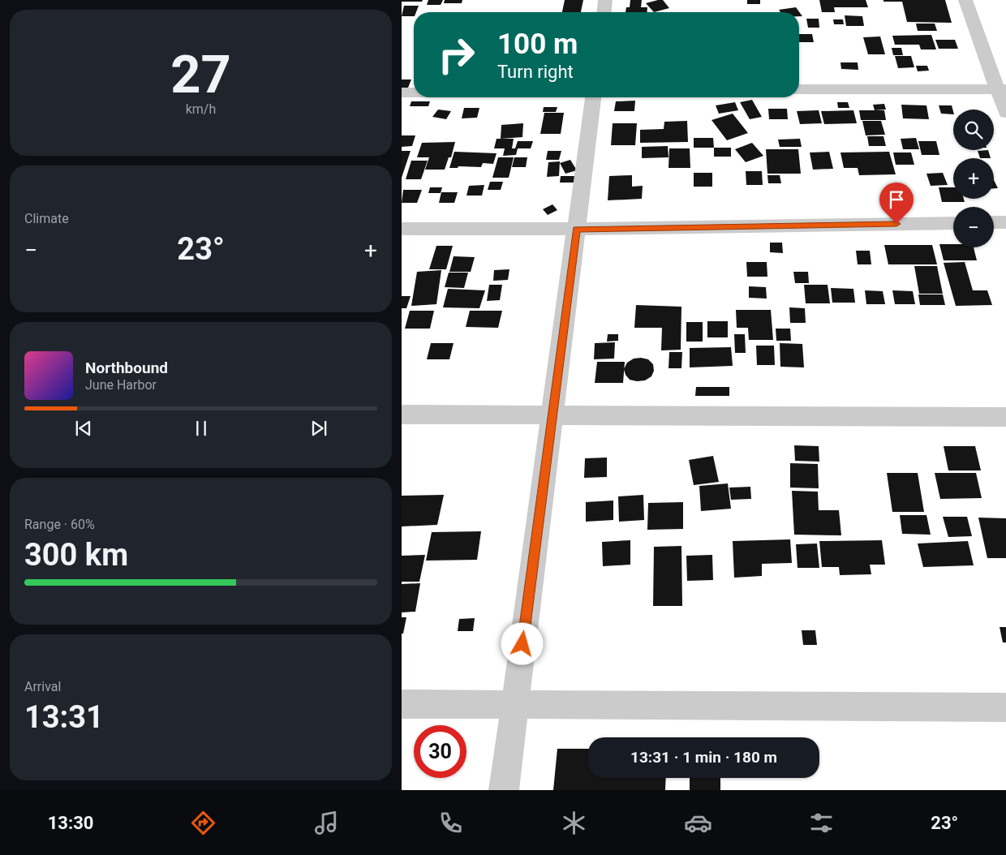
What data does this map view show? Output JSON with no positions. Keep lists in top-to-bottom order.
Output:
{
  "page": {
    "tile": [
      ["27", "km/h"],
      "Climate",
      ["Range · 60%", "300 km"],
      ["Arrival", "13:31"]
    ],
    "turn": ["100 m", "Turn right"],
    "map_buttons": ["+", "−"],
    "heat": ["−", "23°", "+"],
    "song": ["Northbound", "June Harbor"],
    "limit": "30",
    "trip": "13:31 · 1 min · 180 m",
    "tabs": ["13:30", "23°"]
  }
}
